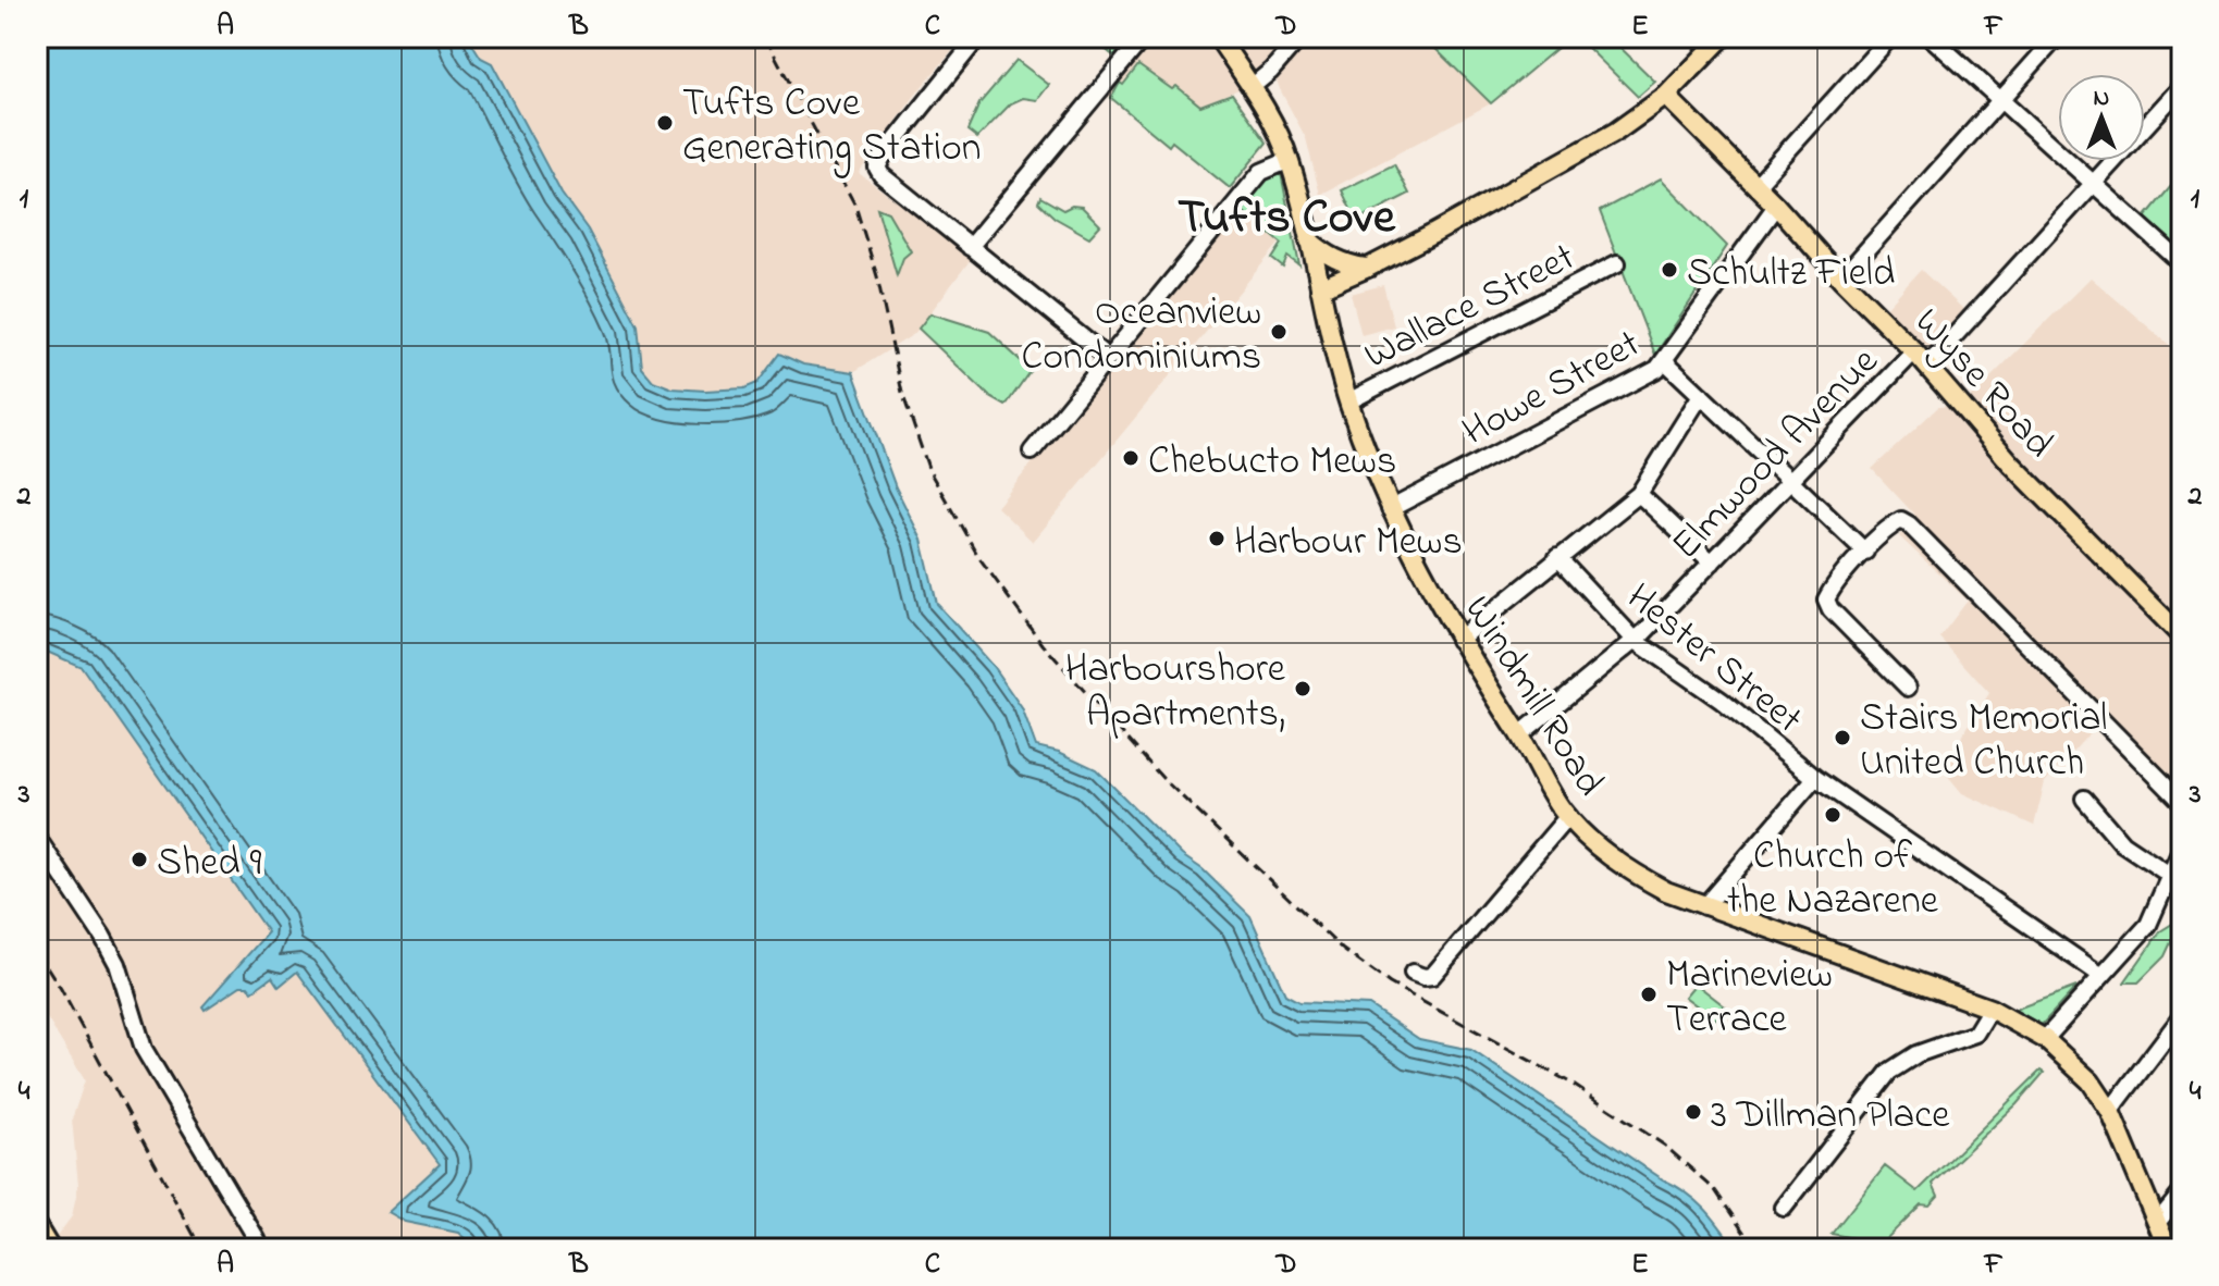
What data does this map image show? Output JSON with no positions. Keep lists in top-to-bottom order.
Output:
{
  "streets": {
    "main road": ["Wyse Road", "Windmill Road"],
    "street": [
      "Wallace Street",
      "Howe Street",
      "Elmwood Avenue",
      "Hester Street"
    ]
  },
  "crossings": [
    ["Wallace Street", "Windmill Road"],
    ["Wyse Road", "Howe Street"],
    ["Wyse Road", "Elmwood Avenue"],
    ["Howe Street", "Windmill Road"],
    ["Elmwood Avenue", "Hester Street"],
    ["Elmwood Avenue", "Windmill Road"]
  ],
  "districts": ["Tufts Cove"],
  "places": [
    "Tufts Cove Generating Station",
    "Schultz Field",
    "Oceanview Condominiums",
    "Chebucto Mews",
    "Harbour Mews",
    "Harbourshore Apartments,",
    "Stairs Memorial United Church",
    "Church of the Nazarene",
    "Shed 9",
    "Marineview Terrace",
    "3 Dillman Place"
  ],
  "north": "top",
  "grid": {
    "columns": [
      "A",
      "B",
      "C",
      "D",
      "E",
      "F"
    ],
    "rows": [
      "1",
      "2",
      "3",
      "4"
    ]
  }
}
